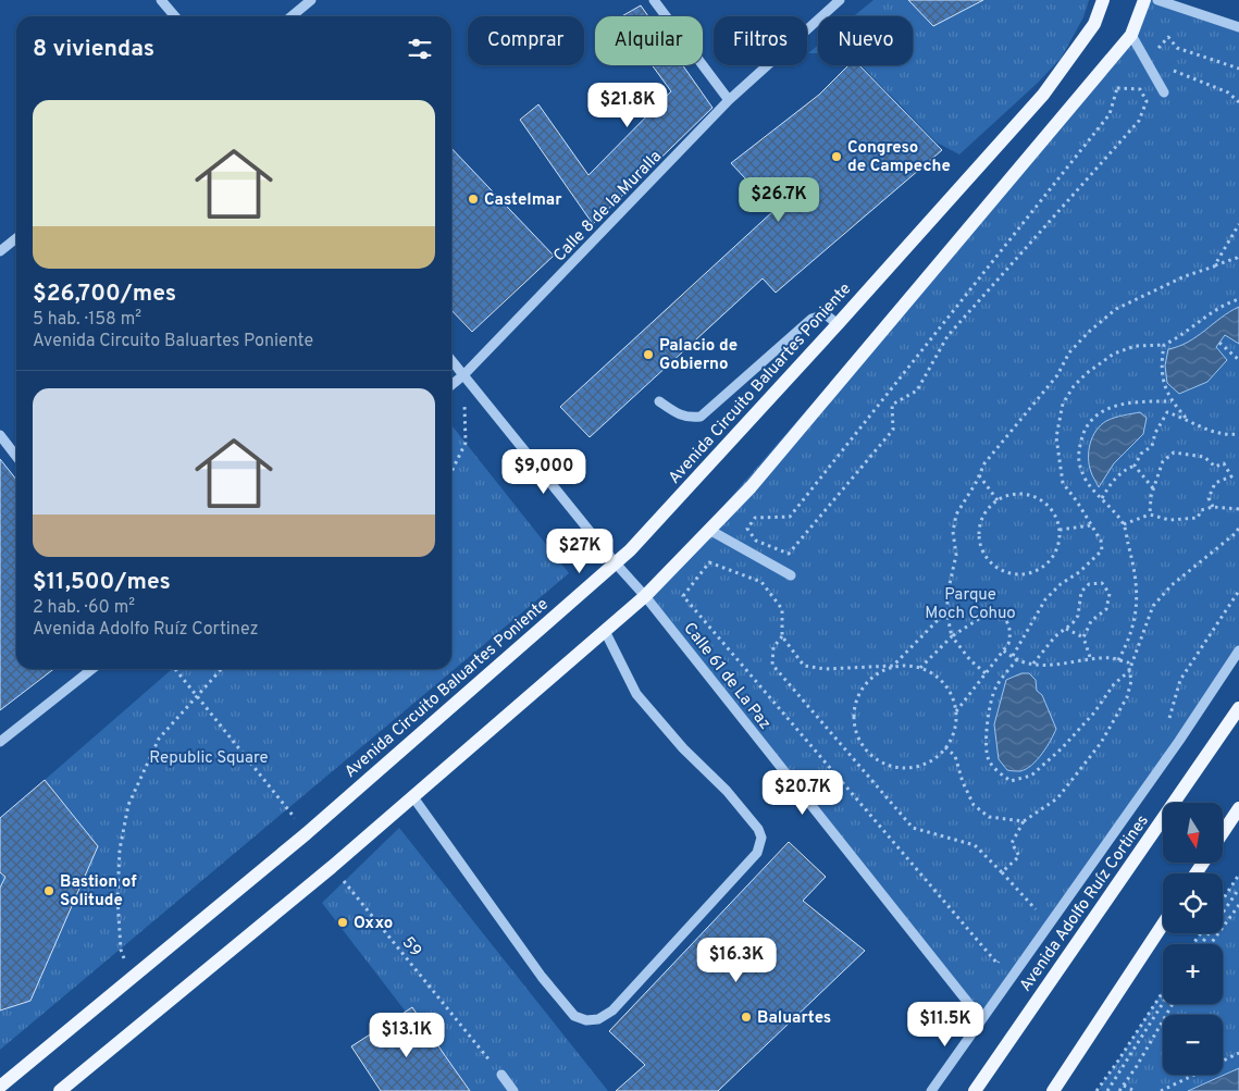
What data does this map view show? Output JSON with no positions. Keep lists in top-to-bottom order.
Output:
{
  "streets": {
    "main road": ["Avenida Circuito Baluartes Poniente", "Avenida Adolfo Ruíz Cortines"],
    "street": ["Calle 8 de la Muralla", "Calle 61 de La Paz"],
    "path": ["59"]
  },
  "crossings": [
    ["Calle 8 de la Muralla", "Calle 61 de La Paz"],
    ["Avenida Circuito Baluartes Poniente", "Calle 61 de La Paz"]
  ],
  "parks": ["Parque Moch Cohuo", "Republic Square"],
  "places": [
    "Congreso de Campeche",
    "Castelmar",
    "Palacio de Gobierno",
    "Bastion of Solitude",
    "Oxxo",
    "Baluartes"
  ],
  "north": "bottom",
  "page": {
    "chip": [
      "Comprar",
      "Alquilar",
      "Filtros",
      "Nuevo"
    ],
    "heading": "8 viviendas",
    "list": [
      {
        "name": "$26,700/mes",
        "note": "5 hab. · 158 m² · Avenida Circuito Baluartes Poniente"
      },
      {
        "name": "$11,500/mes",
        "note": "2 hab. · 60 m² · Avenida Adolfo Ruíz Cortinez"
      }
    ],
    "price": [
      "$21.8K",
      "$26.7K",
      "$9,000",
      "$27K",
      "$20.7K",
      "$16.3K",
      "$11.5K",
      "$13.1K"
    ],
    "map_buttons": ["+", "−"]
  }
}
